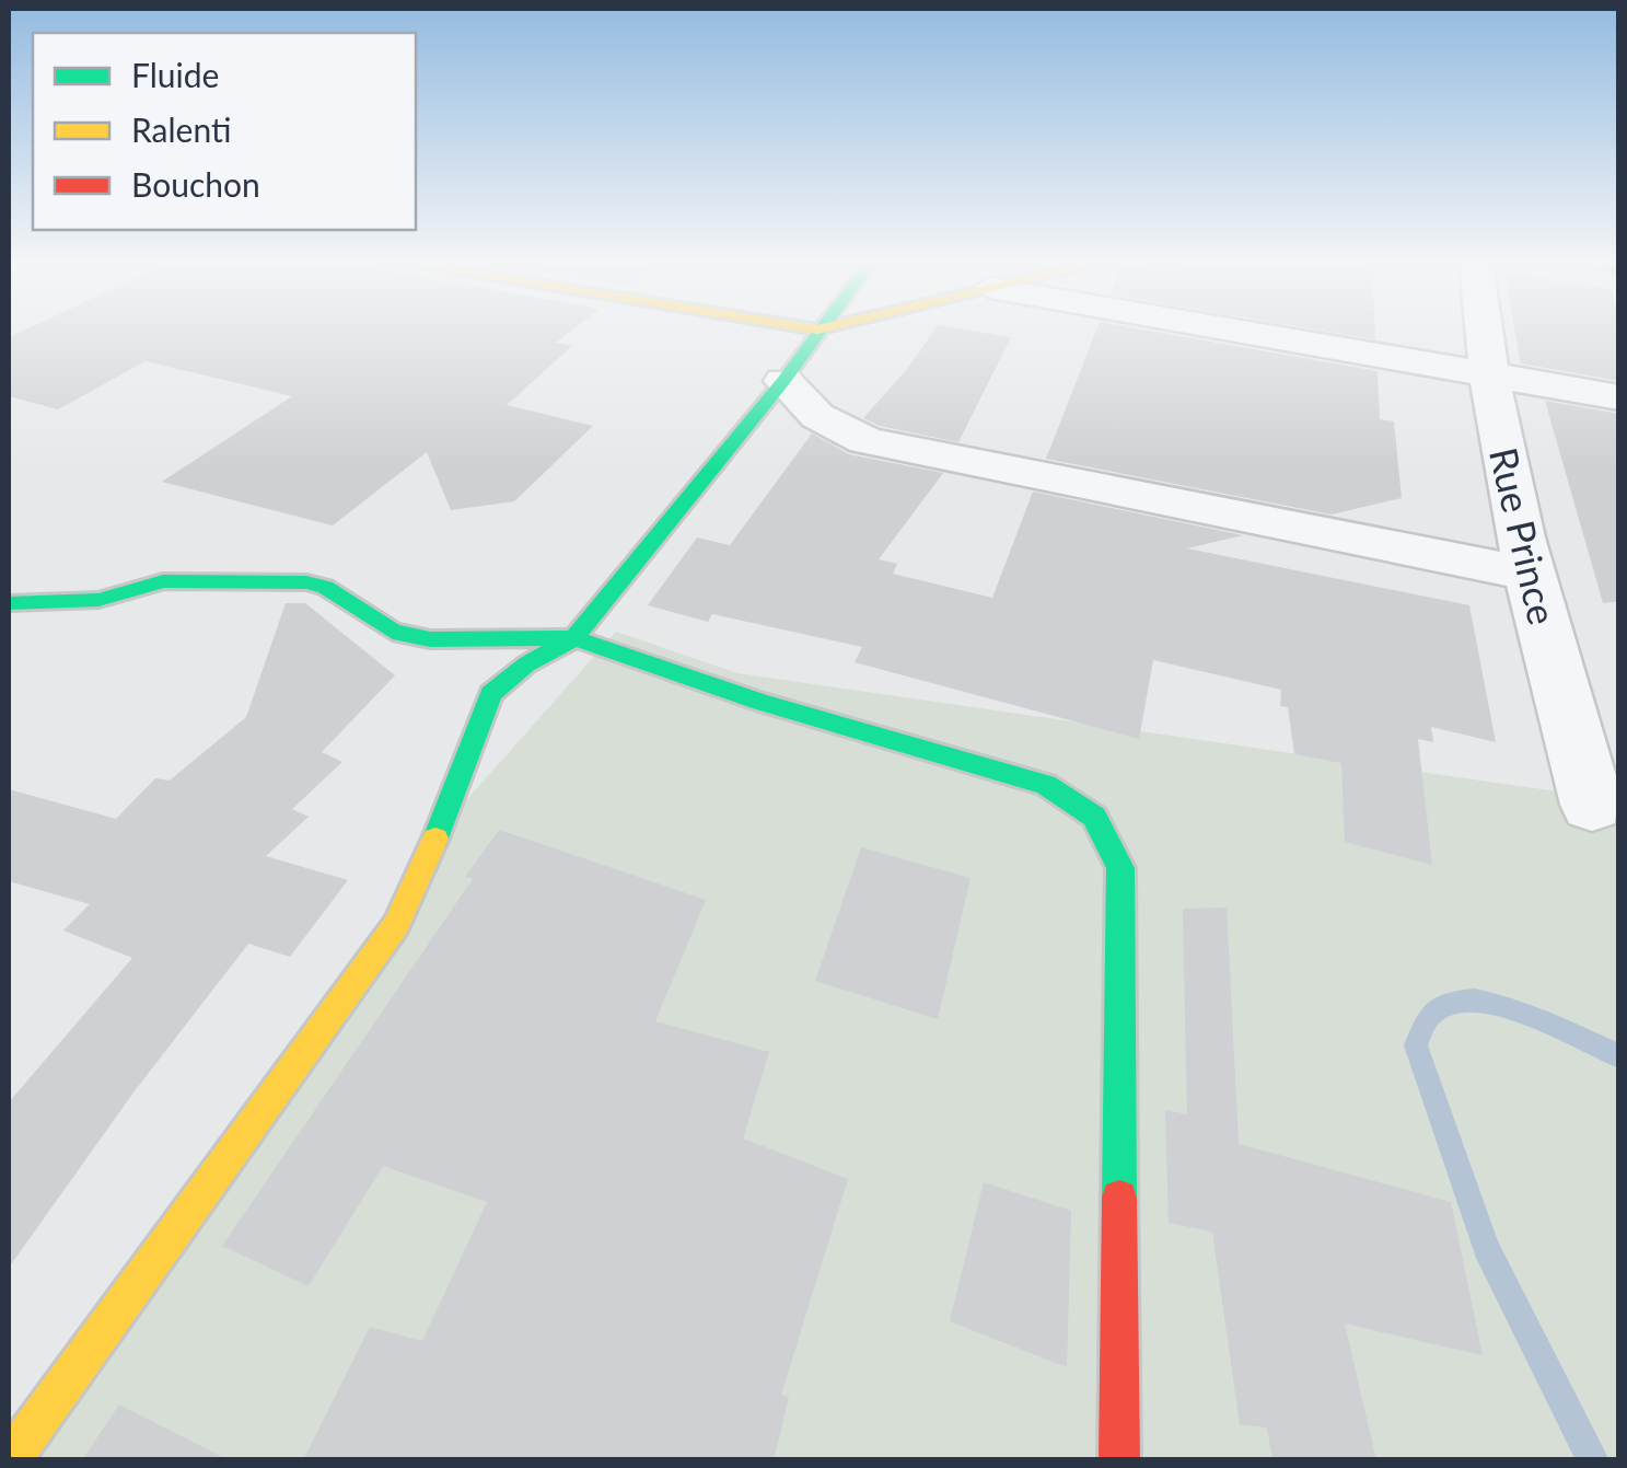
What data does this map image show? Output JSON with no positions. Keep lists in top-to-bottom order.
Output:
{
  "streets": {
    "street": ["Rue Prince"]
  },
  "legend": ["Fluide", "Ralenti", "Bouchon"]
}
